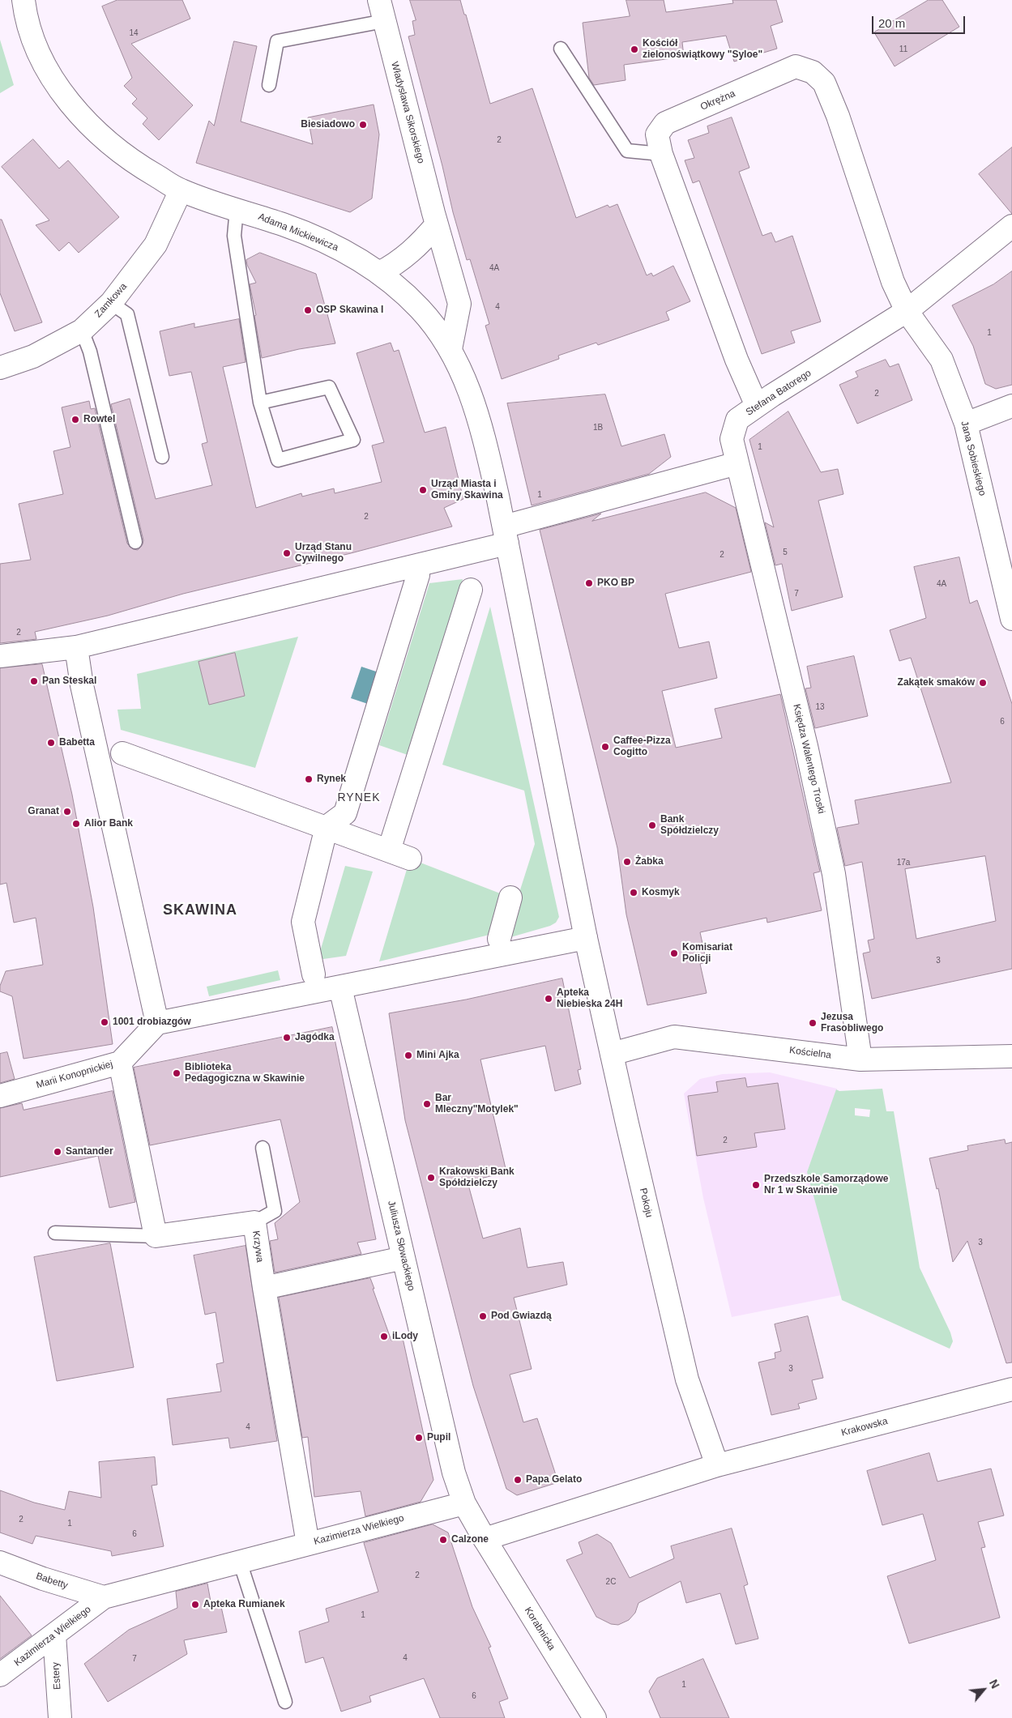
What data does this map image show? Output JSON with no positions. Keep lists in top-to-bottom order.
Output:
{
  "streets": {
    "street": [
      "Okrężna",
      "Władysława Sikorskiego",
      "Adama Mickiewicza",
      "Zamkowa",
      "Stefana Batorego",
      "Jana Sobieskiego",
      "Księdza Walentego Troski",
      "Kościelna",
      "Marii Konopnickiej",
      "Pokoju",
      "Juliusza Słowackiego",
      "Krzywa",
      "Krakowska",
      "Kazimierza Wielkiego",
      "Babetty",
      "Korabnicka",
      "Estery"
    ]
  },
  "crossings": [
    ["Okrężna", "Stefana Batorego"],
    ["Okrężna", "Jana Sobieskiego"],
    ["Władysława Sikorskiego", "Adama Mickiewicza"],
    ["Adama Mickiewicza", "Zamkowa"],
    ["Stefana Batorego", "Jana Sobieskiego"],
    ["Stefana Batorego", "Księdza Walentego Troski"],
    ["Księdza Walentego Troski", "Kościelna"],
    ["Kościelna", "Pokoju"],
    ["Pokoju", "Krakowska"],
    ["Juliusza Słowackiego", "Kazimierza Wielkiego"],
    ["Krzywa", "Kazimierza Wielkiego"],
    ["Kazimierza Wielkiego", "Babetty"],
    ["Kazimierza Wielkiego", "Estery"]
  ],
  "districts": ["RYNEK", "SKAWINA"],
  "places": [
    "Kościół zielonoświątkowy \"Syloe\"",
    "Biesiadowo",
    "OSP Skawina I",
    "Rowtel",
    "Urząd Miasta i Gminy Skawina",
    "Urząd Stanu Cywilnego",
    "PKO BP",
    "Pan Steskal",
    "Zakątek smaków",
    "Babetta",
    "Caffee-Pizza Cogitto",
    "Rynek",
    "Granat",
    "Alior Bank",
    "Bank Spółdzielczy",
    "Żabka",
    "Kosmyk",
    "Komisariat Policji",
    "Apteka Niebieska 24H",
    "1001 drobiazgów",
    "Jezusa Frasobliwego",
    "Jagódka",
    "Mini Ajka",
    "Biblioteka Pedagogiczna w Skawinie",
    "Bar Mleczny\"Motylek\"",
    "Santander",
    "Krakowski Bank Spółdzielczy",
    "Przedszkole Samorządowe Nr 1 w Skawinie",
    "Pod Gwiazdą",
    "iLody",
    "Pupil",
    "Papa Gelato",
    "Calzone",
    "Apteka Rumianek"
  ],
  "house_numbers": [
    "14",
    "11",
    "2",
    "4A",
    "4",
    "1",
    "2",
    "1B",
    "1",
    "1",
    "2",
    "5",
    "2",
    "4A",
    "7",
    "2",
    "13",
    "6",
    "17a",
    "3",
    "2",
    "3",
    "3",
    "4",
    "2",
    "1",
    "6",
    "2",
    "2C",
    "1",
    "4",
    "7",
    "1",
    "6"
  ],
  "scale_bar": "20 m",
  "north": "top right"
}
